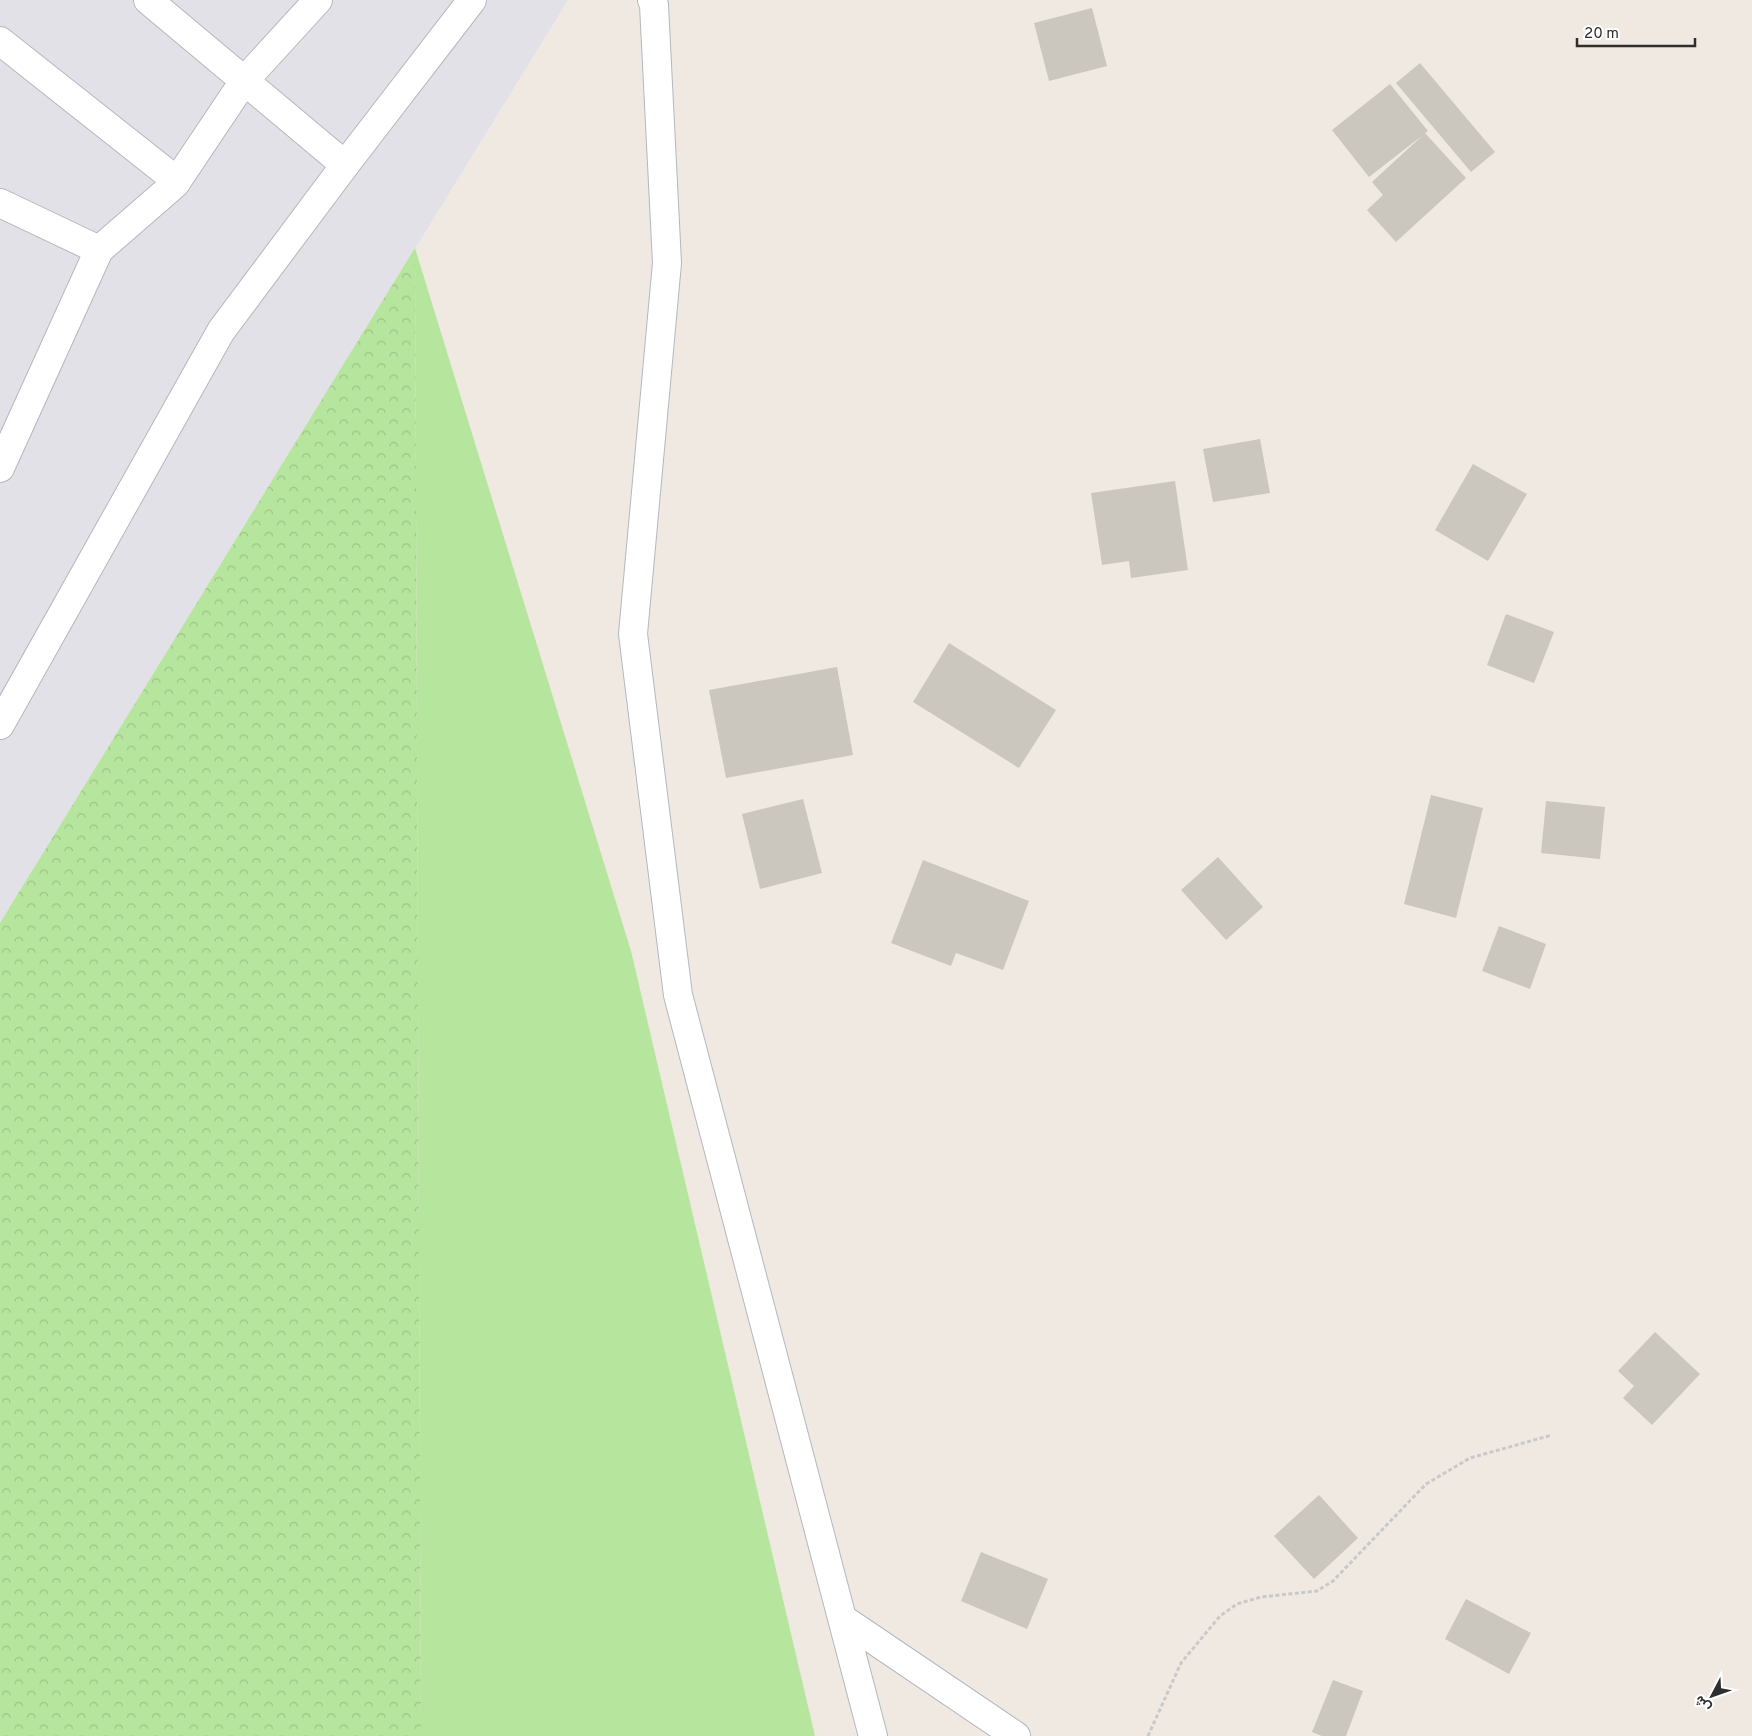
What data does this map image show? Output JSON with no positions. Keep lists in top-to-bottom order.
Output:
{
  "scale_bar": "20 m",
  "north": "bottom left"
}
